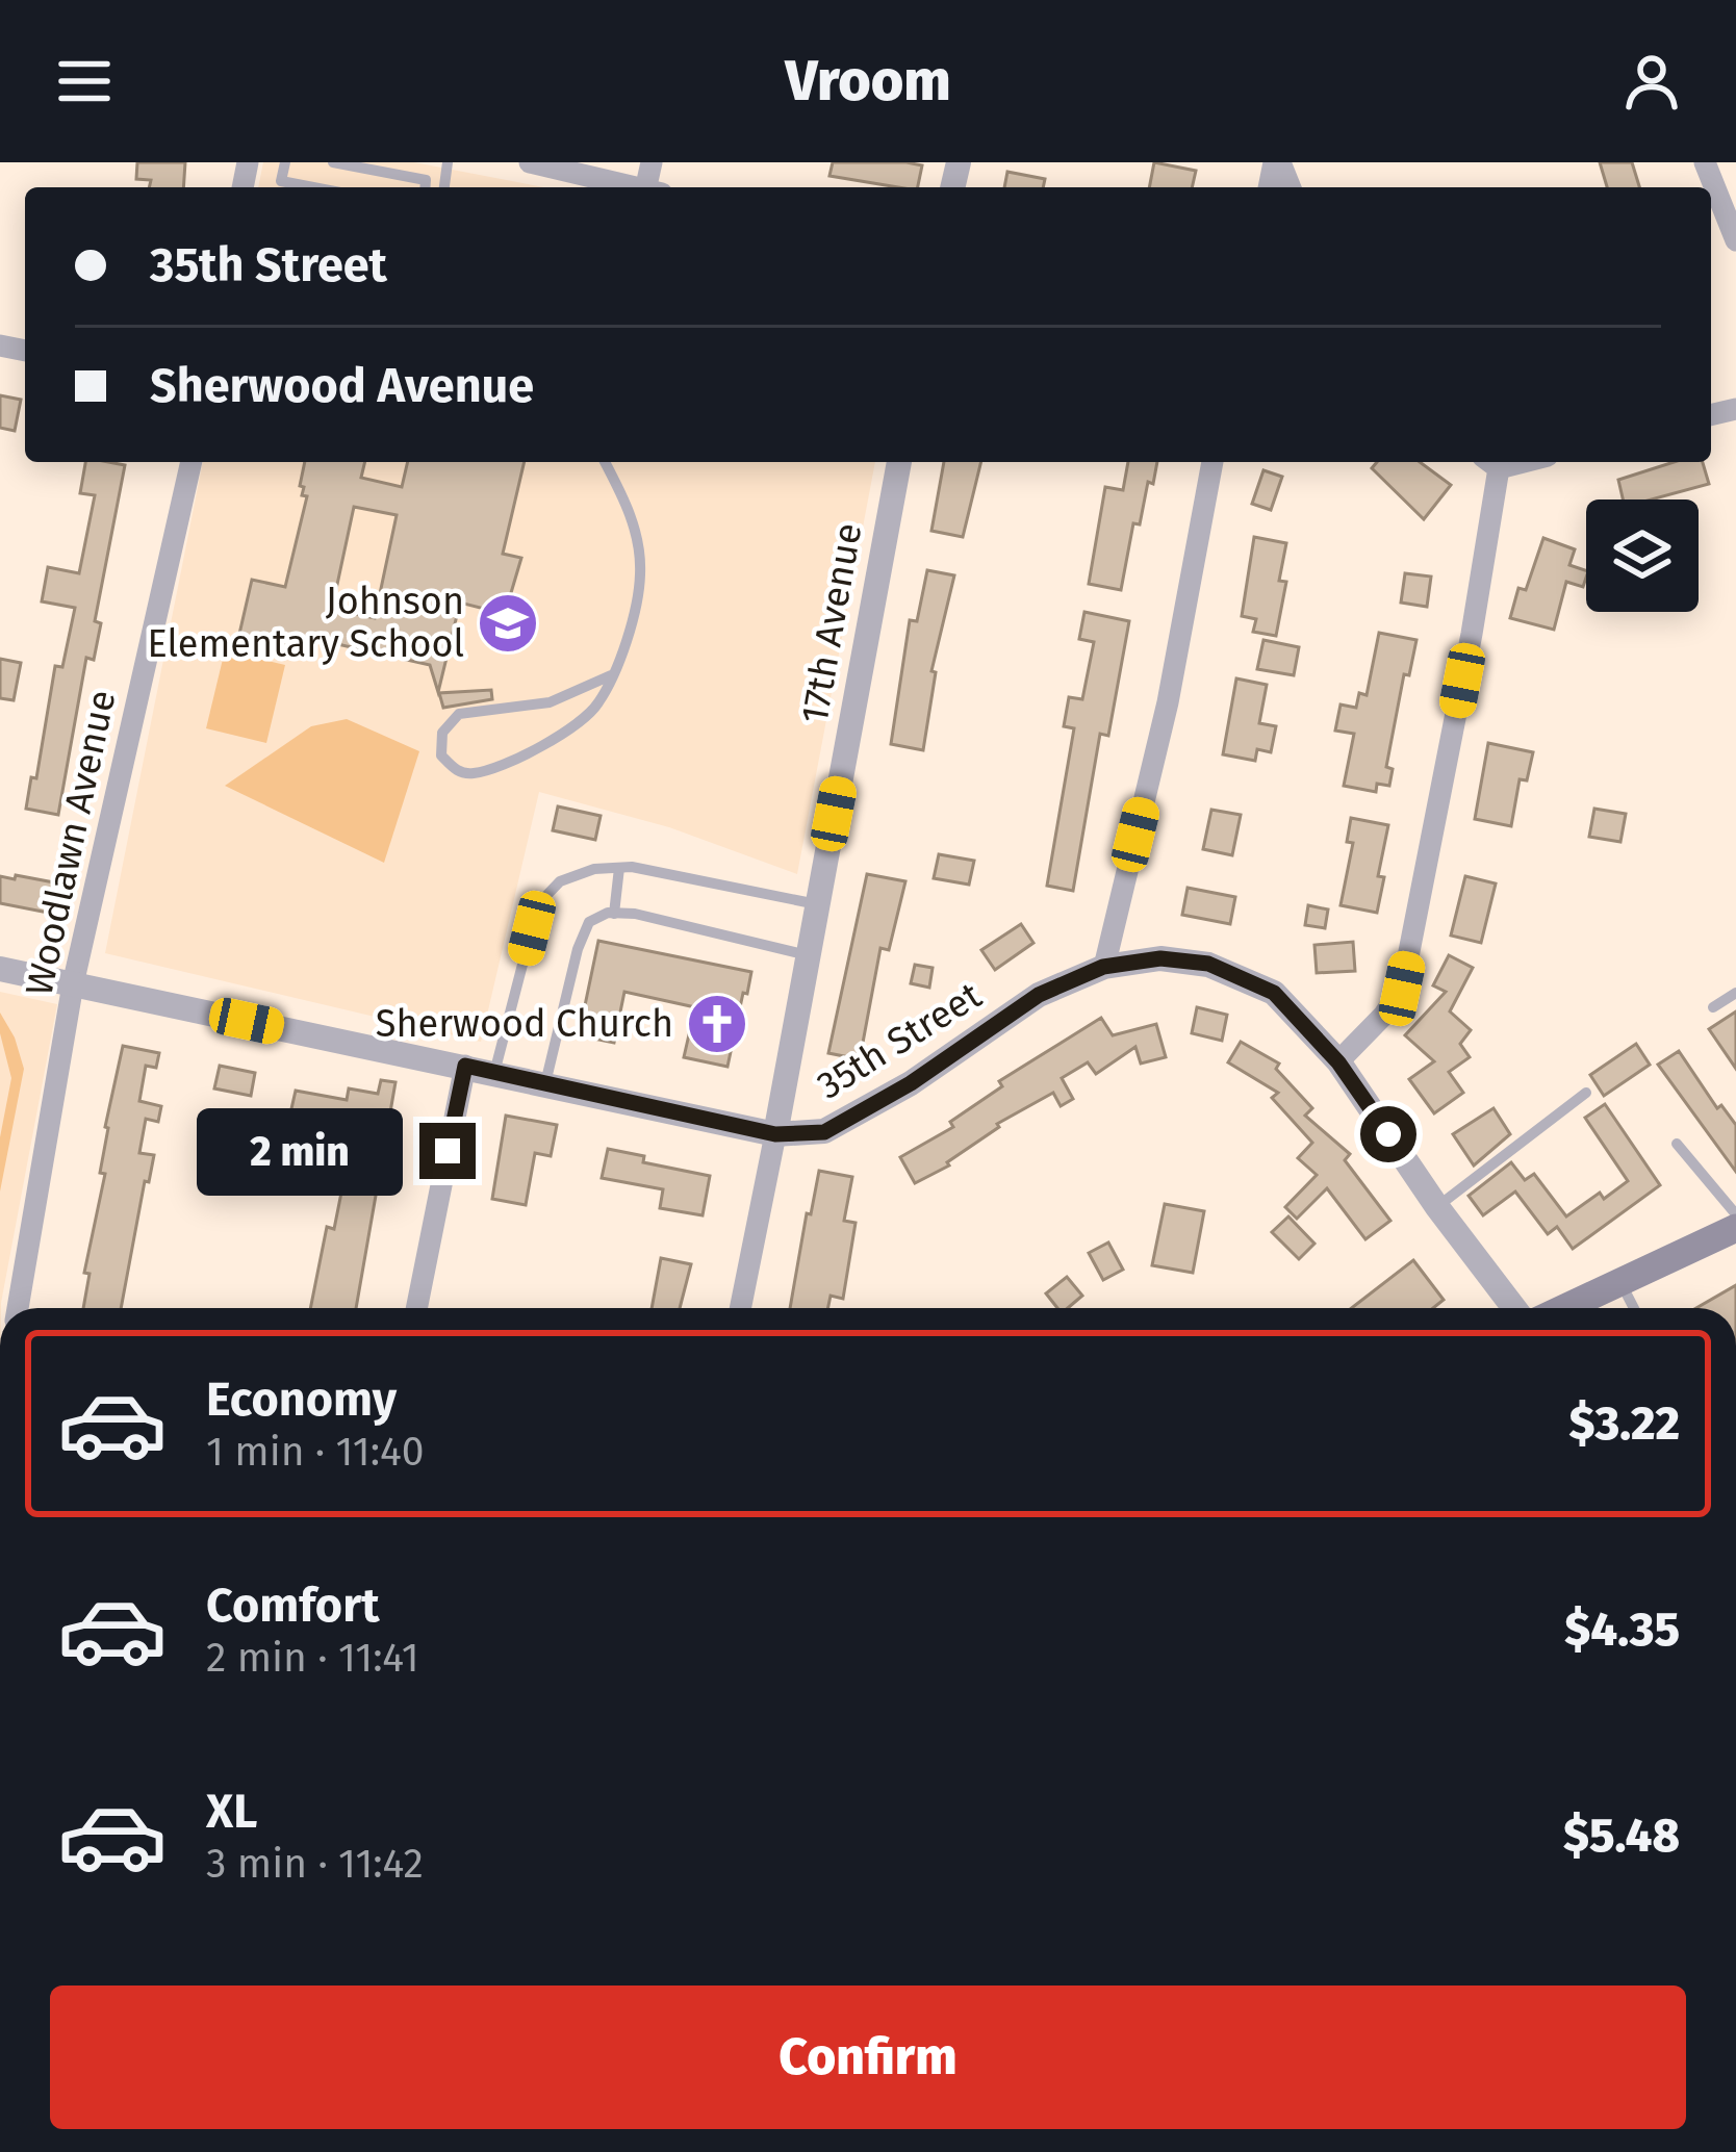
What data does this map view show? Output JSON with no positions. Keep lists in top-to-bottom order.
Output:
{
  "streets": {
    "street": ["17th Avenue", "Woodlawn Avenue", "35th Street"]
  },
  "crossings": [
    ["17th Avenue", "35th Street"],
    ["Woodlawn Avenue", "35th Street"]
  ],
  "places": {
    "school or university": ["Johnson Elementary School"],
    "church": ["Sherwood Church"]
  },
  "page": {
    "header": "Vroom",
    "banner": ["35th Street", "Sherwood Avenue"],
    "bubble": "2 min",
    "list": [
      {
        "name": "Economy",
        "note": "1 min · 11:40",
        "value": "$3.22"
      },
      {
        "name": "Comfort",
        "note": "2 min · 11:41",
        "value": "$4.35"
      },
      {
        "name": "XL",
        "note": "3 min · 11:42",
        "value": "$5.48"
      }
    ],
    "buttons": "Confirm"
  }
}
